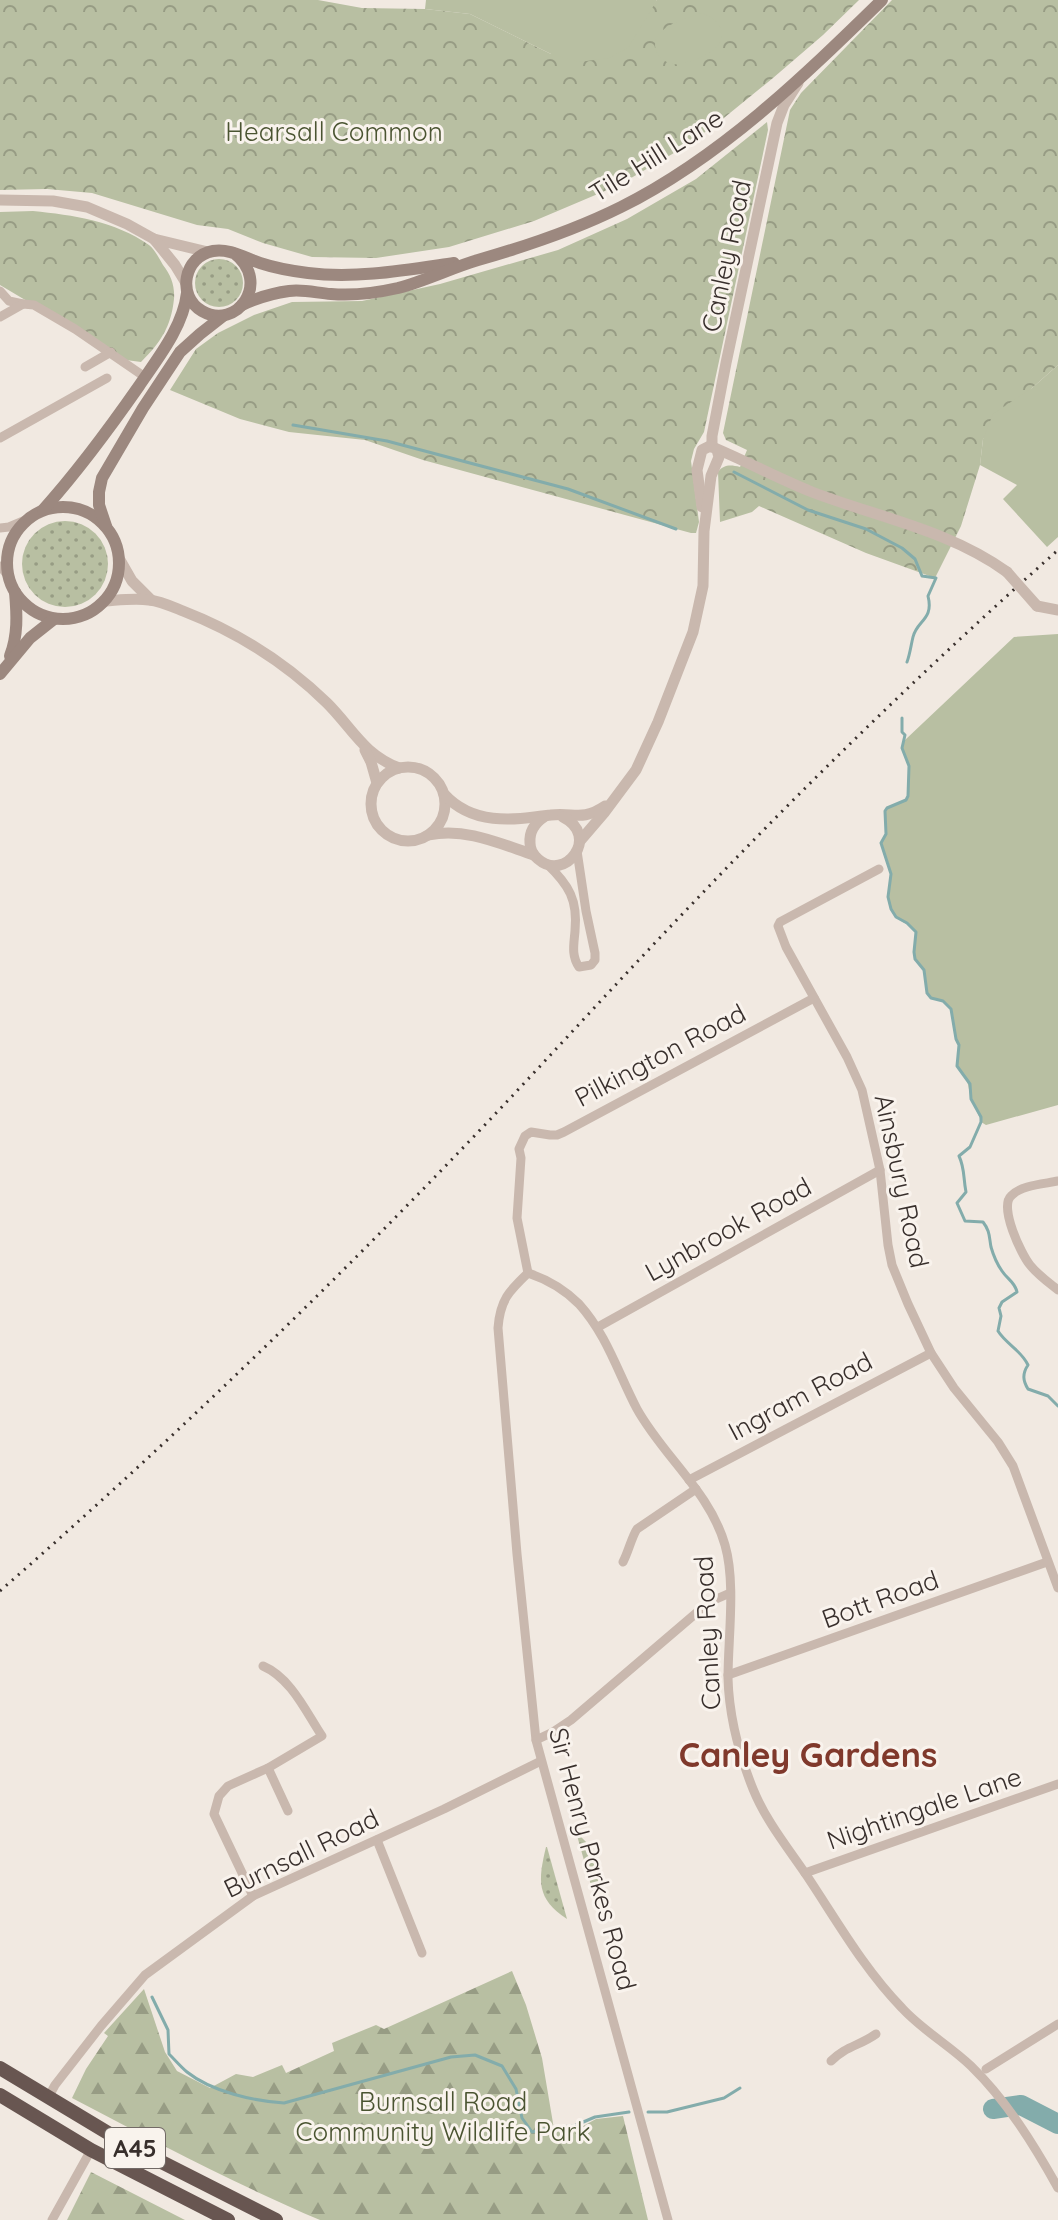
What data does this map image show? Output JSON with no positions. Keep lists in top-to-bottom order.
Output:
{
  "streets": {
    "highway": ["A45"],
    "main road": ["Tile Hill Lane"],
    "street": [
      "Canley Road",
      "Pilkington Road",
      "Ainsbury Road",
      "Lynbrook Road",
      "Ingram Road",
      "Bott Road",
      "Nightingale Lane",
      "Burnsall Road",
      "Sir Henry Parkes Road"
    ]
  },
  "crossings": [
    ["Tile Hill Lane", "Canley Road"],
    ["Canley Road", "Pilkington Road"],
    ["Canley Road", "Lynbrook Road"],
    ["Canley Road", "Ingram Road"],
    ["Canley Road", "Bott Road"],
    ["Canley Road", "Nightingale Lane"],
    ["Canley Road", "Sir Henry Parkes Road"],
    ["Pilkington Road", "Ainsbury Road"],
    ["Pilkington Road", "Sir Henry Parkes Road"],
    ["Ainsbury Road", "Lynbrook Road"],
    ["Ainsbury Road", "Ingram Road"],
    ["Ainsbury Road", "Bott Road"],
    ["Burnsall Road", "Sir Henry Parkes Road"],
    ["Burnsall Road", "A45"]
  ],
  "districts": ["Canley Gardens"],
  "parks": ["Hearsall Common", "Burnsall Road Community Wildlife Park"]
}
